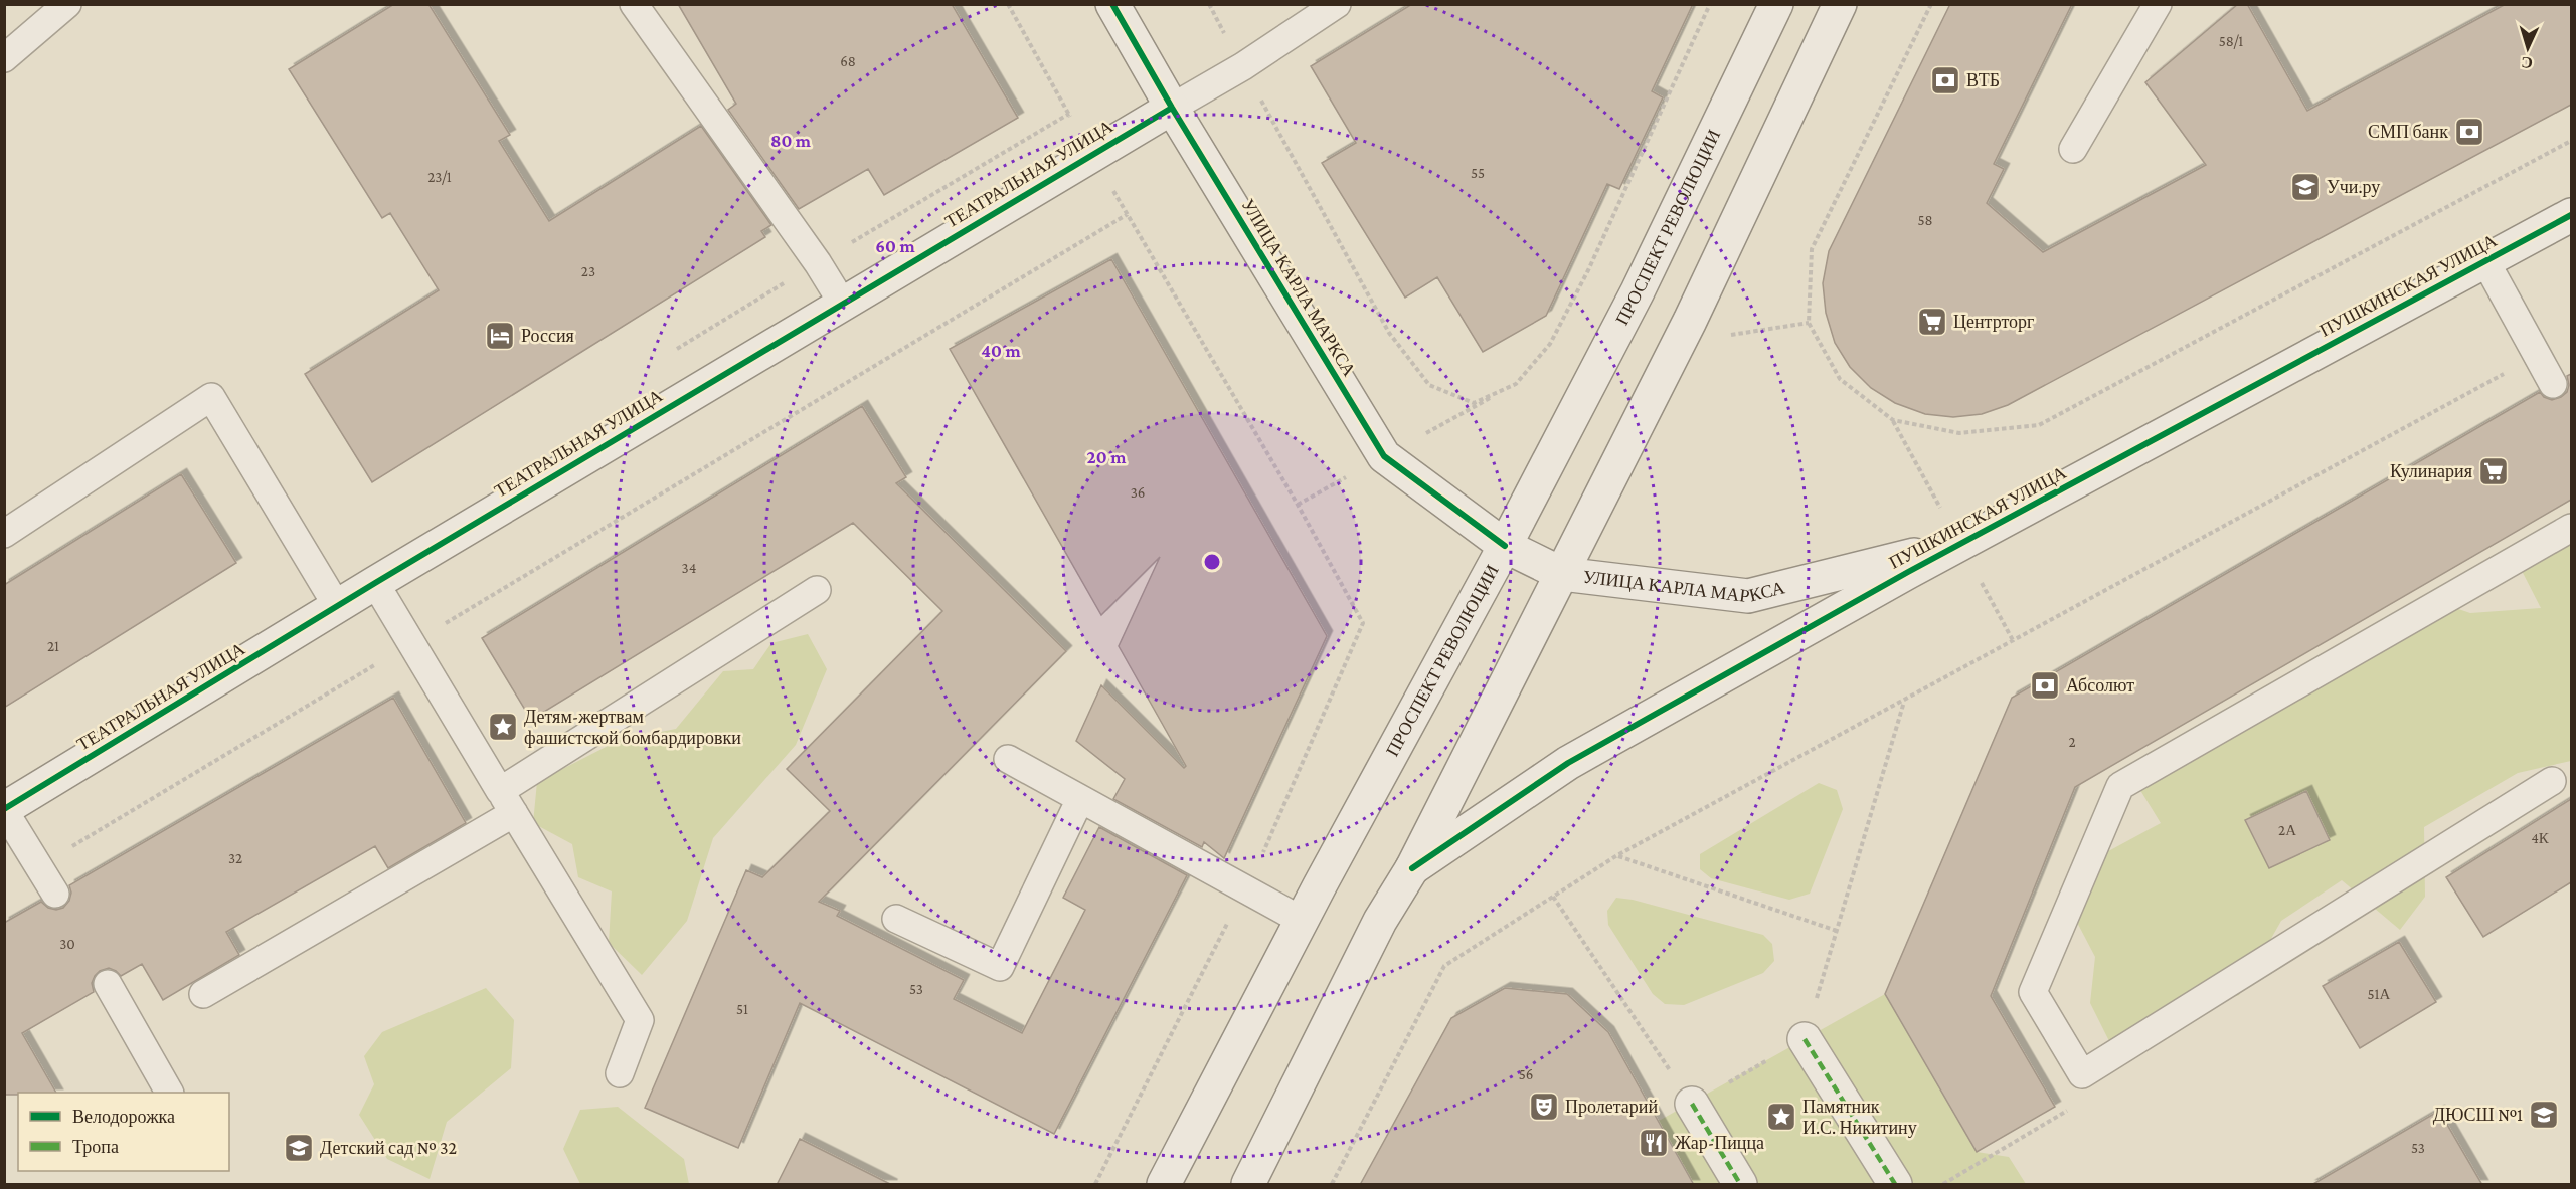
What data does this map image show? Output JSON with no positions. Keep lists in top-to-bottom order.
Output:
{
  "streets": {
    "street": [
      "ТЕАТРАЛЬНАЯ УЛИЦА",
      "ПРОСПЕКТ РЕВОЛЮЦИИ",
      "ПУШКИНСКАЯ УЛИЦА",
      "УЛИЦА КАРЛА МАРКСА"
    ]
  },
  "crossings": [
    ["ТЕАТРАЛЬНАЯ УЛИЦА", "УЛИЦА КАРЛА МАРКСА"],
    ["ПРОСПЕКТ РЕВОЛЮЦИИ", "УЛИЦА КАРЛА МАРКСА"],
    ["ПУШКИНСКАЯ УЛИЦА", "УЛИЦА КАРЛА МАРКСА"]
  ],
  "places": {
    "bank": ["ВТБ", "СМП банк", "Абсолют"],
    "school or university": ["Учи.ру", "ДЮСШ №1", "Детский сад № 32"],
    "supermarket": ["Центрторг", "Кулинария"],
    "hotel": ["Россия"],
    "place": ["Детям-жертвам фашистской бомбардировки", "Памятник И.С. Никитину"],
    "theatre": ["Пролетарий"],
    "restaurant": ["Жар-Пицца"]
  },
  "house_numbers": [
    "58/1",
    "68",
    "55",
    "23/1",
    "58",
    "23",
    "36",
    "34",
    "21",
    "2",
    "2А",
    "4К",
    "32",
    "30",
    "53",
    "51А",
    "51",
    "56",
    "53"
  ],
  "legend": ["Велодорожка", "Тропа"],
  "north": "bottom",
  "rings": [
    "80 m",
    "60 m",
    "40 m",
    "20 m"
  ]
}
